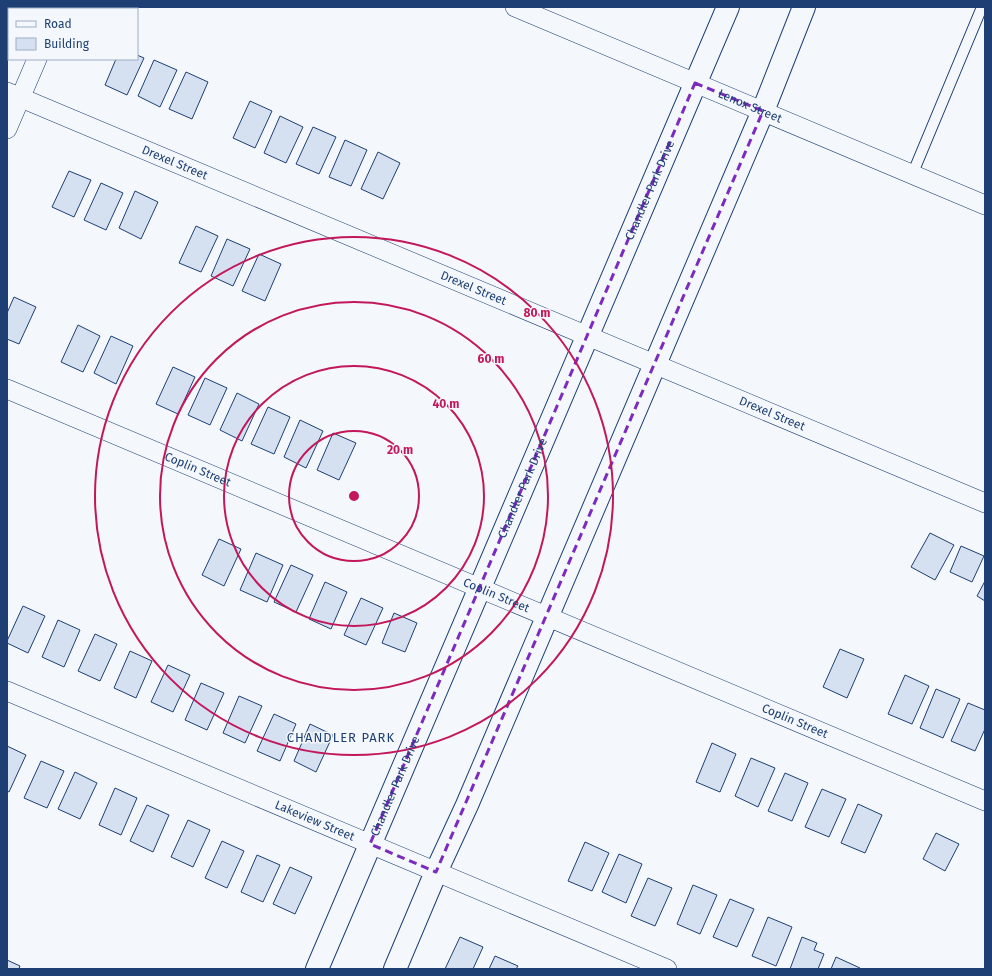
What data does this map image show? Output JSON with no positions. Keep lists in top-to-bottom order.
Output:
{
  "streets": {
    "street": [
      "Lenox Street",
      "Drexel Street",
      "Chandler Park Drive",
      "Coplin Street",
      "Lakeview Street"
    ]
  },
  "crossings": [
    ["Lenox Street", "Chandler Park Drive"],
    ["Drexel Street", "Chandler Park Drive"],
    ["Chandler Park Drive", "Coplin Street"],
    ["Chandler Park Drive", "Lakeview Street"]
  ],
  "districts": ["CHANDLER PARK"],
  "legend": ["Road", "Building"],
  "rings": [
    "80 m",
    "60 m",
    "40 m",
    "20 m"
  ]
}
